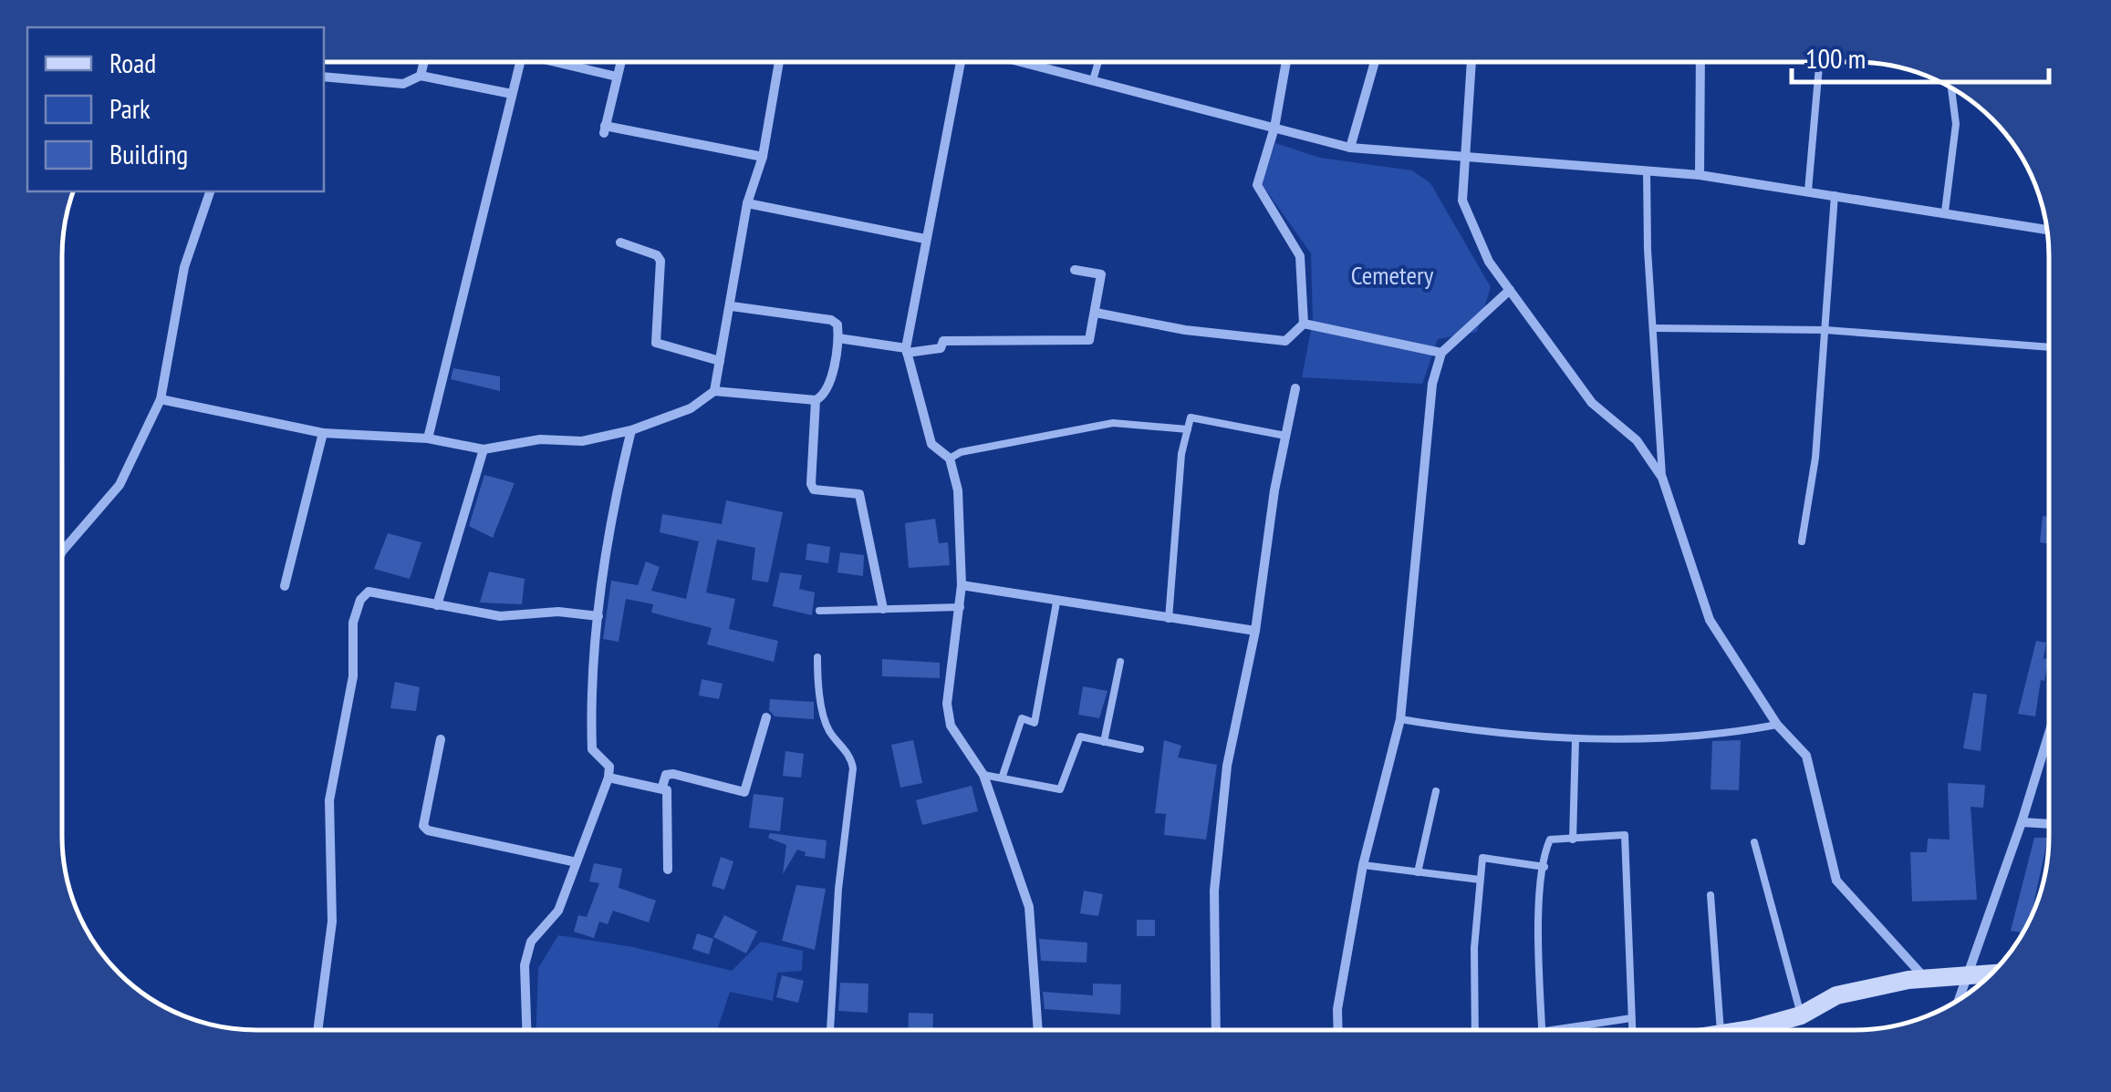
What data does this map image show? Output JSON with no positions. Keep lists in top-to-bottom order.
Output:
{
  "parks": ["Cemetery"],
  "legend": ["Road", "Park", "Building"],
  "scale_bar": "100 m"
}
